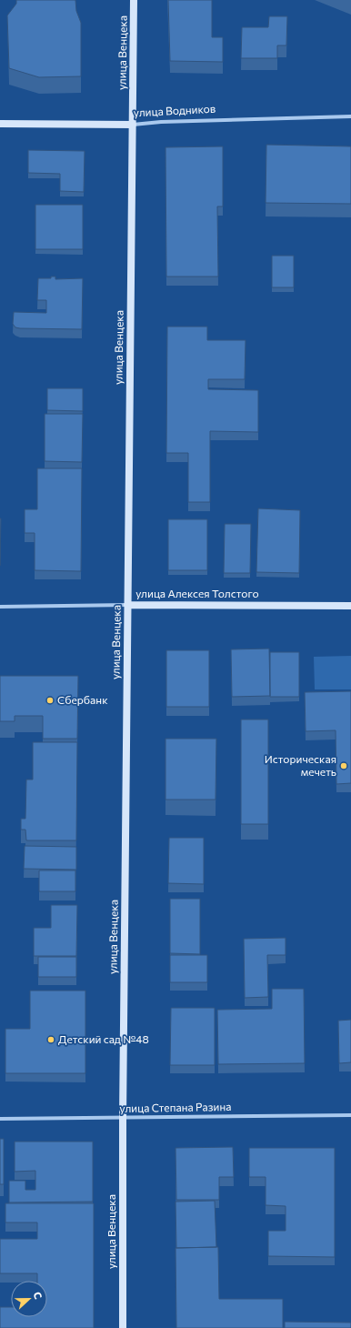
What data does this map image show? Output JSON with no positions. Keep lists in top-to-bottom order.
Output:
{
  "streets": {
    "street": [
      "улица Венцека",
      "улица Водников",
      "улица Алексея Толстого",
      "улица Степана Разина"
    ]
  },
  "crossings": [
    ["улица Венцека", "улица Водников"],
    ["улица Венцека", "улица Алексея Толстого"],
    ["улица Венцека", "улица Степана Разина"]
  ],
  "places": ["Сбербанк", "Историческая мечеть", "Детский сад №48"],
  "north": "right"
}
